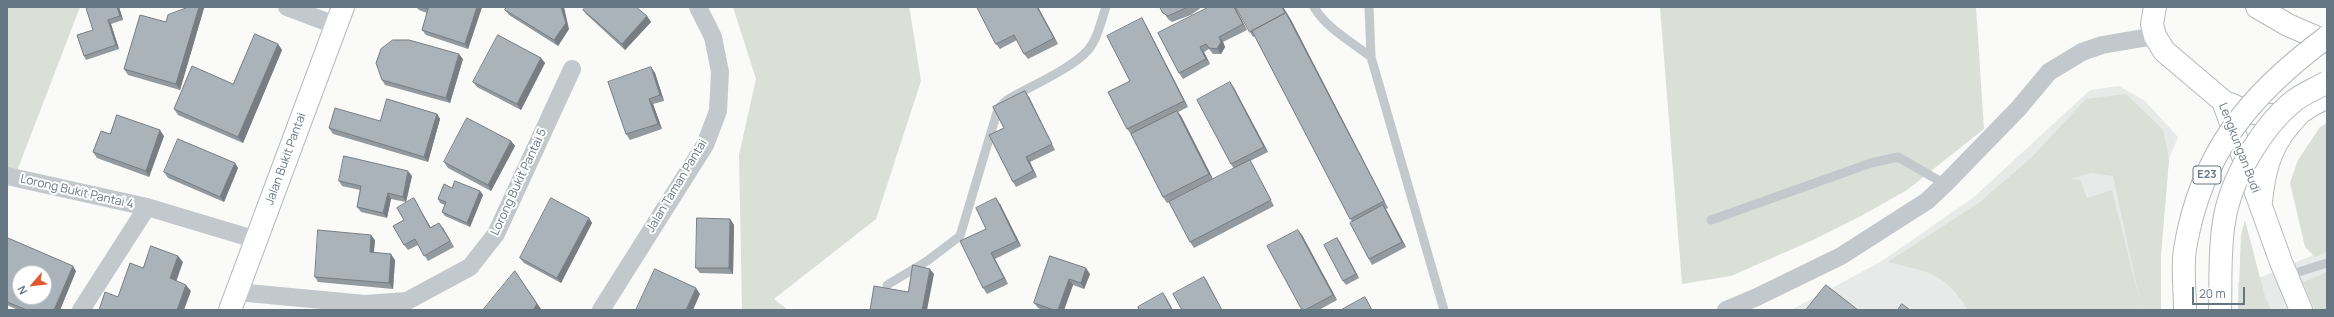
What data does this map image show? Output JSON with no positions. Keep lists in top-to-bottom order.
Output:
{
  "streets": {
    "main road": ["Lengkungan Budi", "Jalan Bukit Pantai", "E23"],
    "street": ["Lorong Bukit Pantai 5", "Jalan Taman Pantai", "Lorong Bukit Pantai 4"]
  },
  "crossings": [
    ["Jalan Bukit Pantai", "Lorong Bukit Pantai 5"],
    ["Jalan Bukit Pantai", "Lorong Bukit Pantai 4"]
  ],
  "scale_bar": "20 m",
  "north": "bottom left"
}
